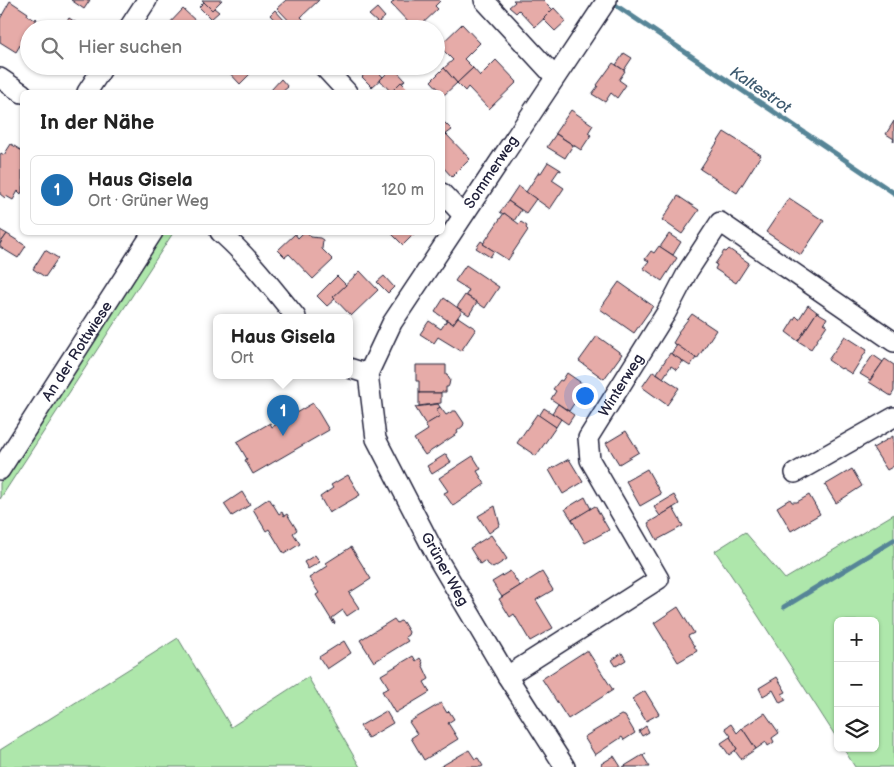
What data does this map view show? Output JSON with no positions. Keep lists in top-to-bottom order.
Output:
{
  "streets": {
    "street": [
      "Sommerweg",
      "An der Rottwiese",
      "Winterweg",
      "Grüner Weg"
    ]
  },
  "crossings": [
    ["Sommerweg", "Grüner Weg"],
    ["Winterweg", "Grüner Weg"]
  ],
  "water": ["Kaltestrot"],
  "page": {
    "search": "Hier suchen",
    "heading": "In der Nähe",
    "list": [
      {
        "mark": "1",
        "name": "Haus Gisela",
        "note": "Ort · Grüner Weg",
        "value": "120 m"
      }
    ],
    "popup": ["Haus Gisela", "Ort"],
    "pins": "1",
    "map_buttons": ["+", "−"]
  }
}
